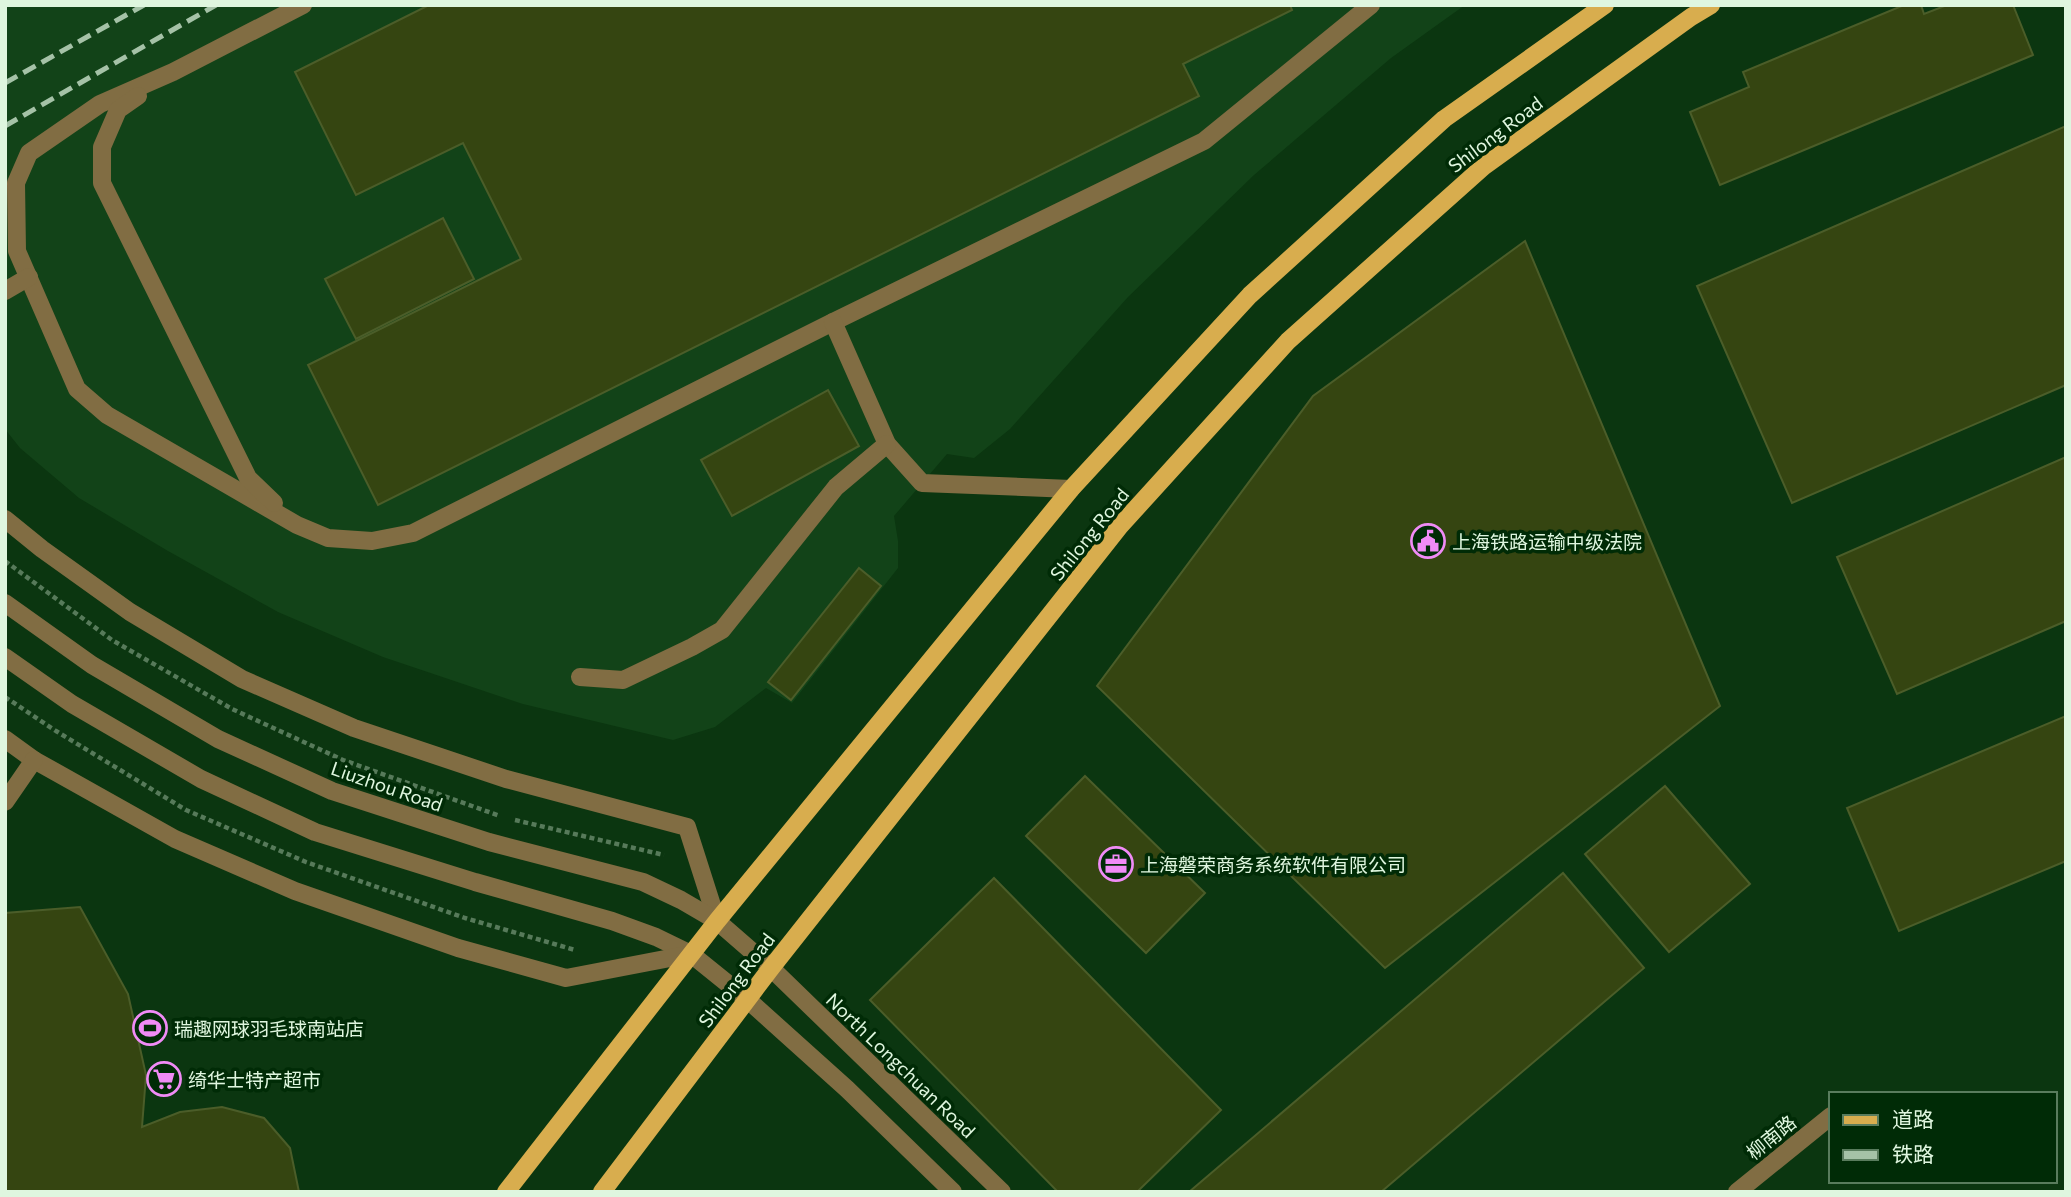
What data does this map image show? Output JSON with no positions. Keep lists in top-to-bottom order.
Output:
{
  "streets": {
    "main road": ["Shilong Road"],
    "street": ["Liuzhou Road", "North Longchuan Road", "柳南路"]
  },
  "crossings": [
    ["Shilong Road", "Liuzhou Road"],
    ["Shilong Road", "North Longchuan Road"],
    ["Liuzhou Road", "North Longchuan Road"]
  ],
  "places": {
    "public building": ["上海铁路运输中级法院"],
    "office": ["上海磐荣商务系统软件有限公司"],
    "sports": ["瑞趣网球羽毛球南站店"],
    "supermarket": ["绮华士特产超市"]
  },
  "legend": ["道路", "铁路"]
}
